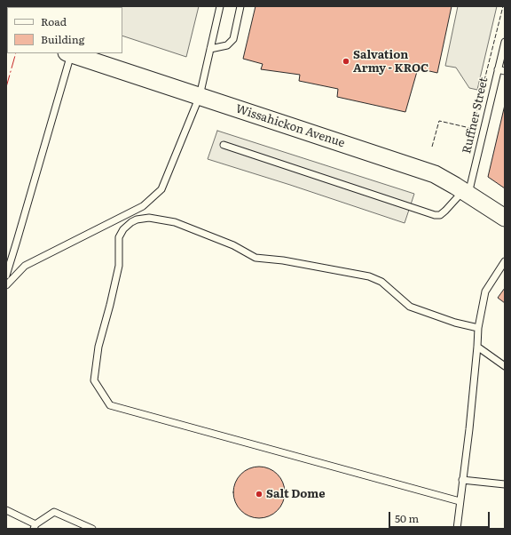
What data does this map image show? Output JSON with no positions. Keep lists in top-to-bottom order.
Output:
{
  "streets": {
    "street": ["Wissahickon Avenue"],
    "lane": ["Ruffner Street"]
  },
  "crossings": [
    ["Ruffner Street", "Wissahickon Avenue"]
  ],
  "places": ["Salvation Army - KROC", "Salt Dome"],
  "legend": ["Road", "Building"],
  "scale_bar": "50 m"
}
